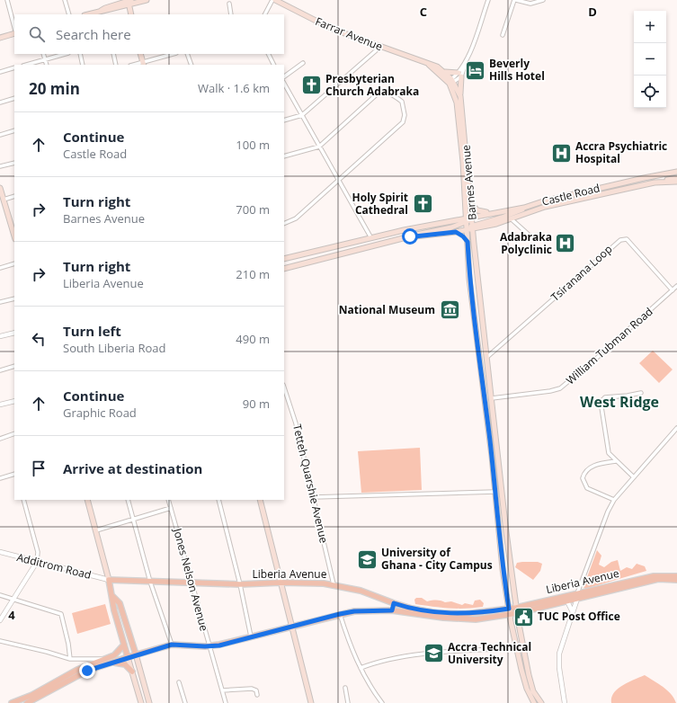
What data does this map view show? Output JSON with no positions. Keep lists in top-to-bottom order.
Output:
{
  "streets": {
    "main road": [
      "Farrar Avenue",
      "Barnes Avenue",
      "Castle Road",
      "Liberia Avenue"
    ],
    "street": [
      "Tsiranana Loop",
      "William Tubman Road",
      "Tetteh Quarshie Avenue",
      "Additrom Road",
      "Jones Nelson Avenue"
    ]
  },
  "crossings": [
    ["Farrar Avenue", "Barnes Avenue"],
    ["Barnes Avenue", "Castle Road"],
    ["Barnes Avenue", "Tsiranana Loop"],
    ["Barnes Avenue", "William Tubman Road"],
    ["Barnes Avenue", "Liberia Avenue"],
    ["Tsiranana Loop", "William Tubman Road"],
    ["Tetteh Quarshie Avenue", "Liberia Avenue"],
    ["Additrom Road", "Liberia Avenue"],
    ["Liberia Avenue", "Jones Nelson Avenue"]
  ],
  "districts": ["West Ridge"],
  "places": {
    "hotel": ["Beverly Hills Hotel"],
    "church": ["Presbyterian Church Adabraka", "Holy Spirit Cathedral"],
    "hospital": ["Accra Psychiatric Hospital", "Adabraka Polyclinic"],
    "museum": ["National Museum"],
    "school or university": ["University of Ghana - City Campus", "Accra Technical University"],
    "public building": ["TUC Post Office"]
  },
  "page": {
    "map_buttons": ["+", "−"],
    "search": "Search here",
    "heading": ["20 min", "Walk · 1.6 km"],
    "list": [
      ["Continue", "Castle Road", "100 m"],
      ["Turn right", "Barnes Avenue", "700 m"],
      ["Turn right", "Liberia Avenue", "210 m"],
      ["Turn left", "South Liberia Road", "490 m"],
      ["Continue", "Graphic Road", "90 m"],
      "Arrive at destination"
    ]
  },
  "grid": {
    "columns": ["C", "D"],
    "rows": ["4"]
  }
}
